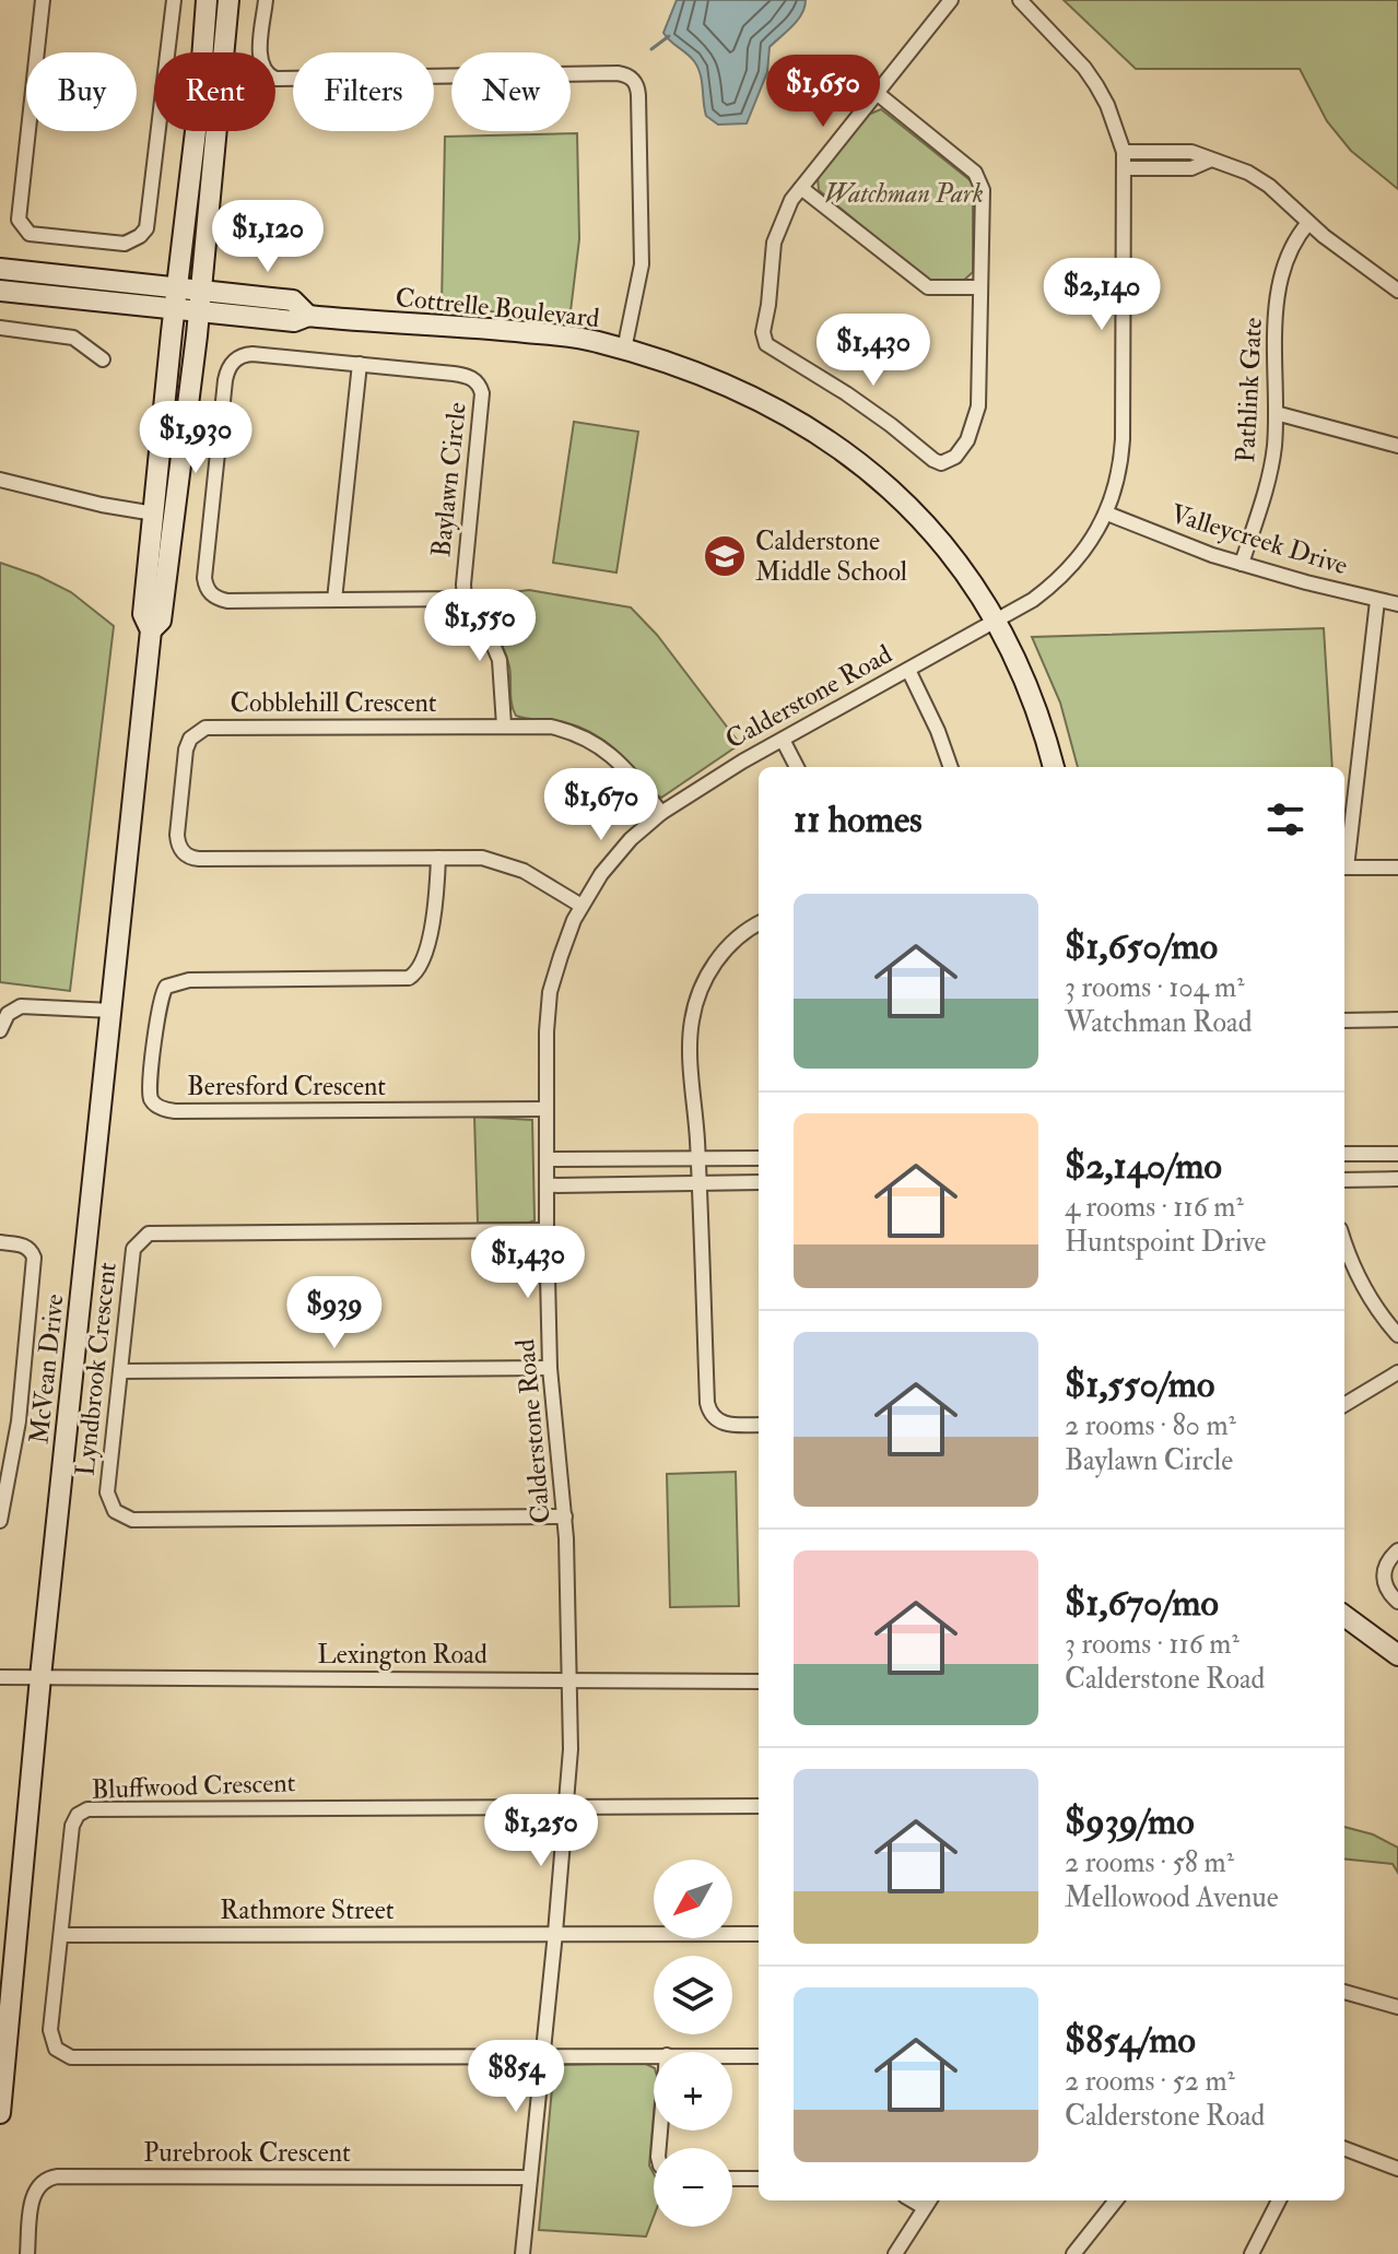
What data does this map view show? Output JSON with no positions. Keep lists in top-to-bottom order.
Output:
{
  "streets": {
    "main road": ["Cottrelle Boulevard", "McVean Drive"],
    "street": [
      "Pathlink Gate",
      "Baylawn Circle",
      "Valleycreek Drive",
      "Calderstone Road",
      "Cobblehill Crescent",
      "Beresford Crescent",
      "Lyndbrook Crescent",
      "Lexington Road",
      "Bluffwood Crescent",
      "Rathmore Street",
      "Purebrook Crescent"
    ]
  },
  "crossings": [
    ["Cottrelle Boulevard", "Calderstone Road"],
    ["Cottrelle Boulevard", "McVean Drive"],
    ["Pathlink Gate", "Valleycreek Drive"],
    ["Valleycreek Drive", "Calderstone Road"],
    ["Calderstone Road", "Cobblehill Crescent"],
    ["Calderstone Road", "Beresford Crescent"],
    ["Calderstone Road", "Lyndbrook Crescent"],
    ["Calderstone Road", "Lexington Road"],
    ["Calderstone Road", "Bluffwood Crescent"],
    ["Calderstone Road", "Rathmore Street"],
    ["Calderstone Road", "Purebrook Crescent"],
    ["Cobblehill Crescent", "Beresford Crescent"],
    ["McVean Drive", "Lexington Road"],
    ["Bluffwood Crescent", "Rathmore Street"]
  ],
  "parks": ["Watchman Park"],
  "places": {
    "school or university": ["Calderstone Middle School"]
  },
  "north": "bottom left",
  "page": {
    "chip": [
      "Buy",
      "Rent",
      "Filters",
      "New"
    ],
    "price": [
      "$1,650",
      "$1,120",
      "$2,140",
      "$1,430",
      "$1,930",
      "$1,550",
      "$1,670",
      "$1,430",
      "$939",
      "$1,250",
      "$854"
    ],
    "heading": "11 homes",
    "list": [
      {
        "name": "$1,650/mo",
        "note": "3 rooms · 104 m² · Watchman Road"
      },
      {
        "name": "$2,140/mo",
        "note": "4 rooms · 116 m² · Huntspoint Drive"
      },
      {
        "name": "$1,550/mo",
        "note": "2 rooms · 80 m² · Baylawn Circle"
      },
      {
        "name": "$1,670/mo",
        "note": "3 rooms · 116 m² · Calderstone Road"
      },
      {
        "name": "$939/mo",
        "note": "2 rooms · 58 m² · Mellowood Avenue"
      },
      {
        "name": "$854/mo",
        "note": "2 rooms · 52 m² · Calderstone Road"
      }
    ],
    "map_buttons": ["+", "−"]
  }
}
